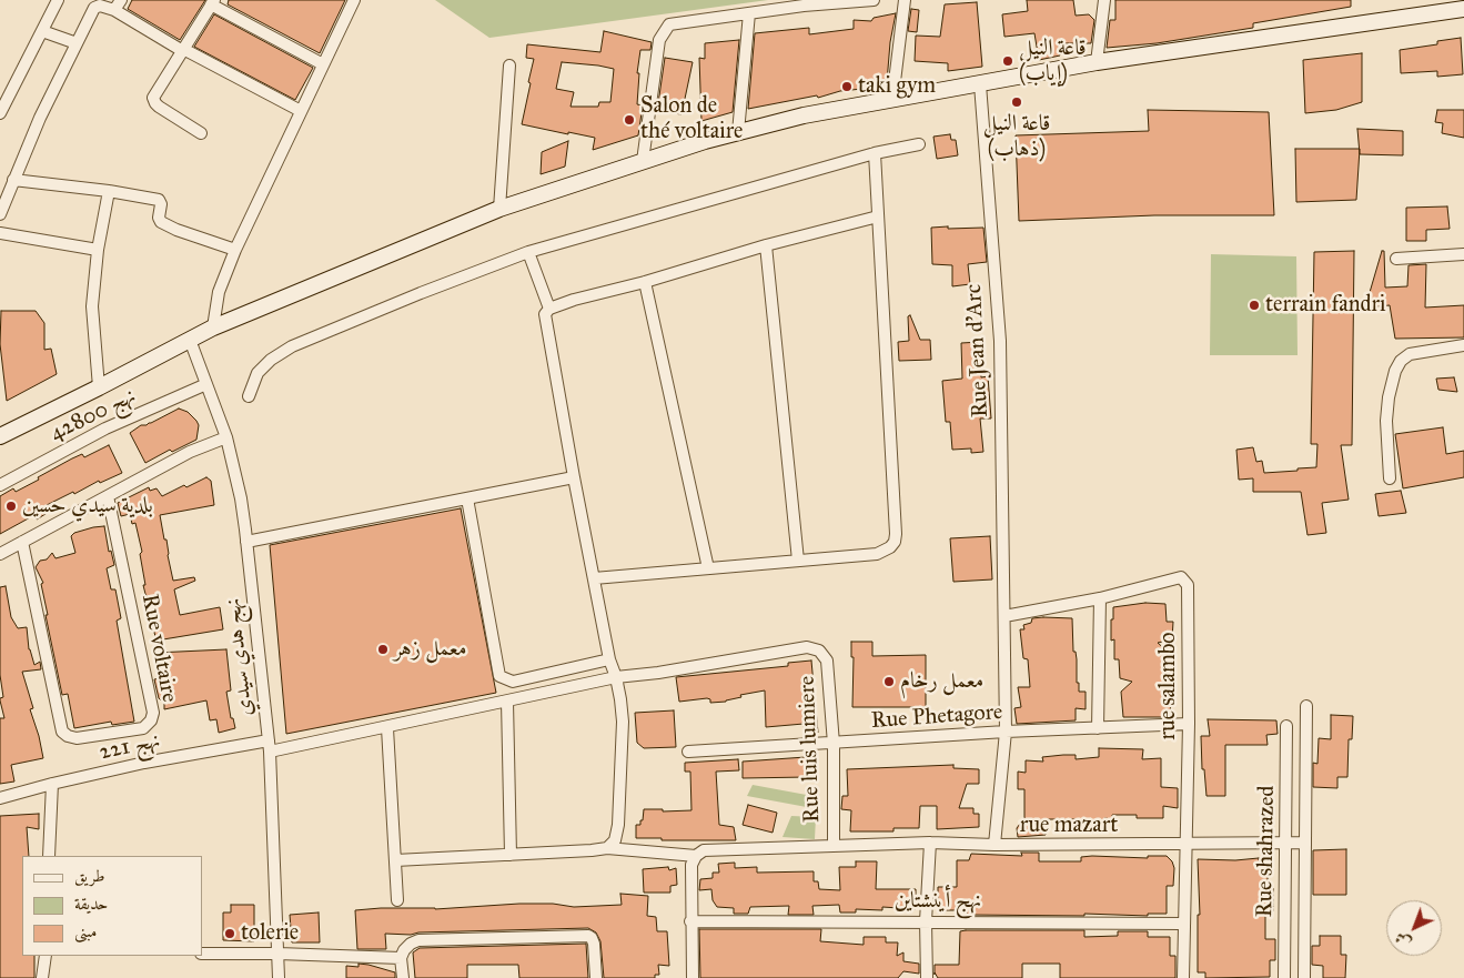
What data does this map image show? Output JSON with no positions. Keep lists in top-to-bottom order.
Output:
{
  "streets": {
    "street": [
      "Rue Jean d'Arc",
      "نهج 42800",
      "Rue voltaire",
      "نهج هدي سيدي",
      "rue salambo",
      "Rue Phetagore",
      "نهج 221",
      "Rue luis lumiere",
      "rue mazart",
      "Rue shahrazed",
      "نهج أينشتاين"
    ]
  },
  "crossings": [
    ["Rue Jean d'Arc", "rue salambo"],
    ["Rue Jean d'Arc", "Rue Phetagore"],
    ["Rue Jean d'Arc", "rue mazart"],
    ["نهج 42800", "نهج هدي سيدي"],
    ["نهج هدي سيدي", "نهج 221"],
    ["rue salambo", "Rue Phetagore"],
    ["rue salambo", "rue mazart"],
    ["rue salambo", "نهج أينشتاين"],
    ["Rue Phetagore", "Rue luis lumiere"],
    ["نهج 221", "Rue luis lumiere"],
    ["Rue luis lumiere", "rue mazart"],
    ["rue mazart", "Rue shahrazed"]
  ],
  "places": [
    "قاعة النيل (إياب)",
    "taki gym",
    "قاعة النيل (ذهاب)",
    "Salon de thé voltaire",
    "terrain fandri",
    "بلدية سيدي حسين",
    "معمل زهر",
    "معمل رخام",
    "tolerie"
  ],
  "legend": ["طريق", "حديقة", "مبنى"],
  "north": "bottom left"
}
